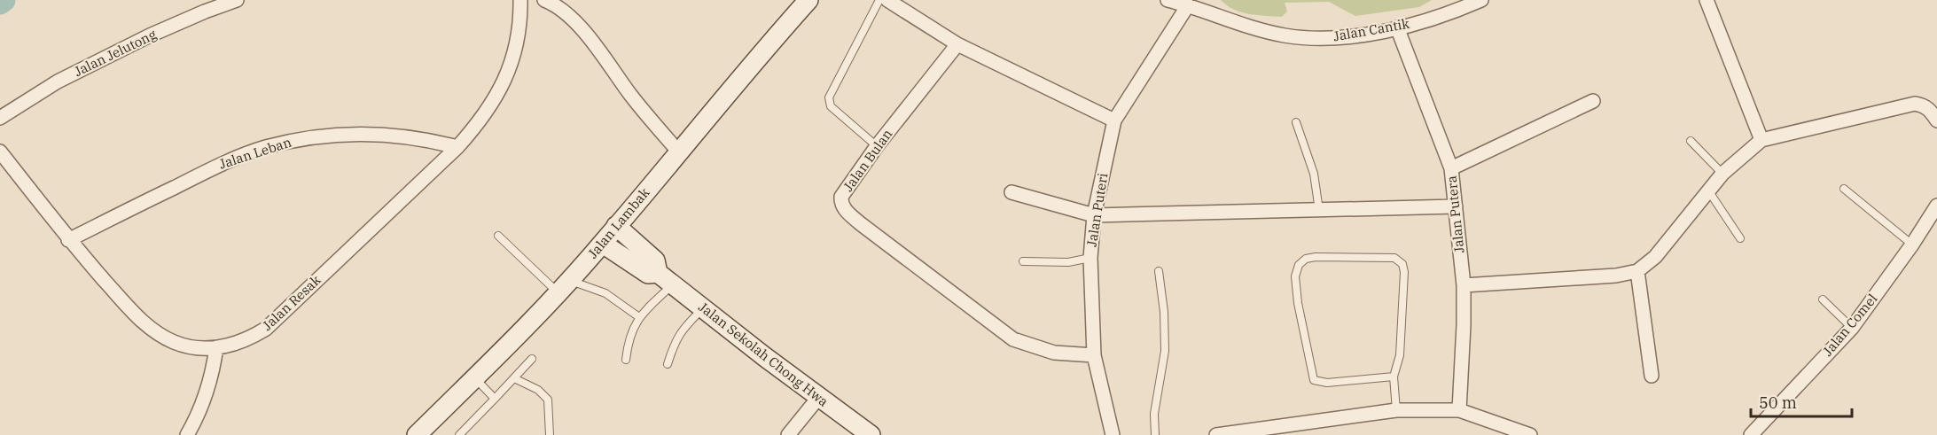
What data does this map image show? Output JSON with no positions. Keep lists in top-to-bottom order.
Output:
{
  "streets": {
    "street": [
      "Jalan Cantik",
      "Jalan Jelutong",
      "Jalan Leban",
      "Jalan Bulan",
      "Jalan Puteri",
      "Jalan Putera",
      "Jalan Lambak",
      "Jalan Resak",
      "Jalan Comel",
      "Jalan Sekolah Chong Hwa"
    ]
  },
  "crossings": [
    ["Jalan Cantik", "Jalan Puteri"],
    ["Jalan Cantik", "Jalan Putera"],
    ["Jalan Leban", "Jalan Resak"],
    ["Jalan Bulan", "Jalan Puteri"],
    ["Jalan Lambak", "Jalan Sekolah Chong Hwa"]
  ],
  "scale_bar": "50 m"
}
